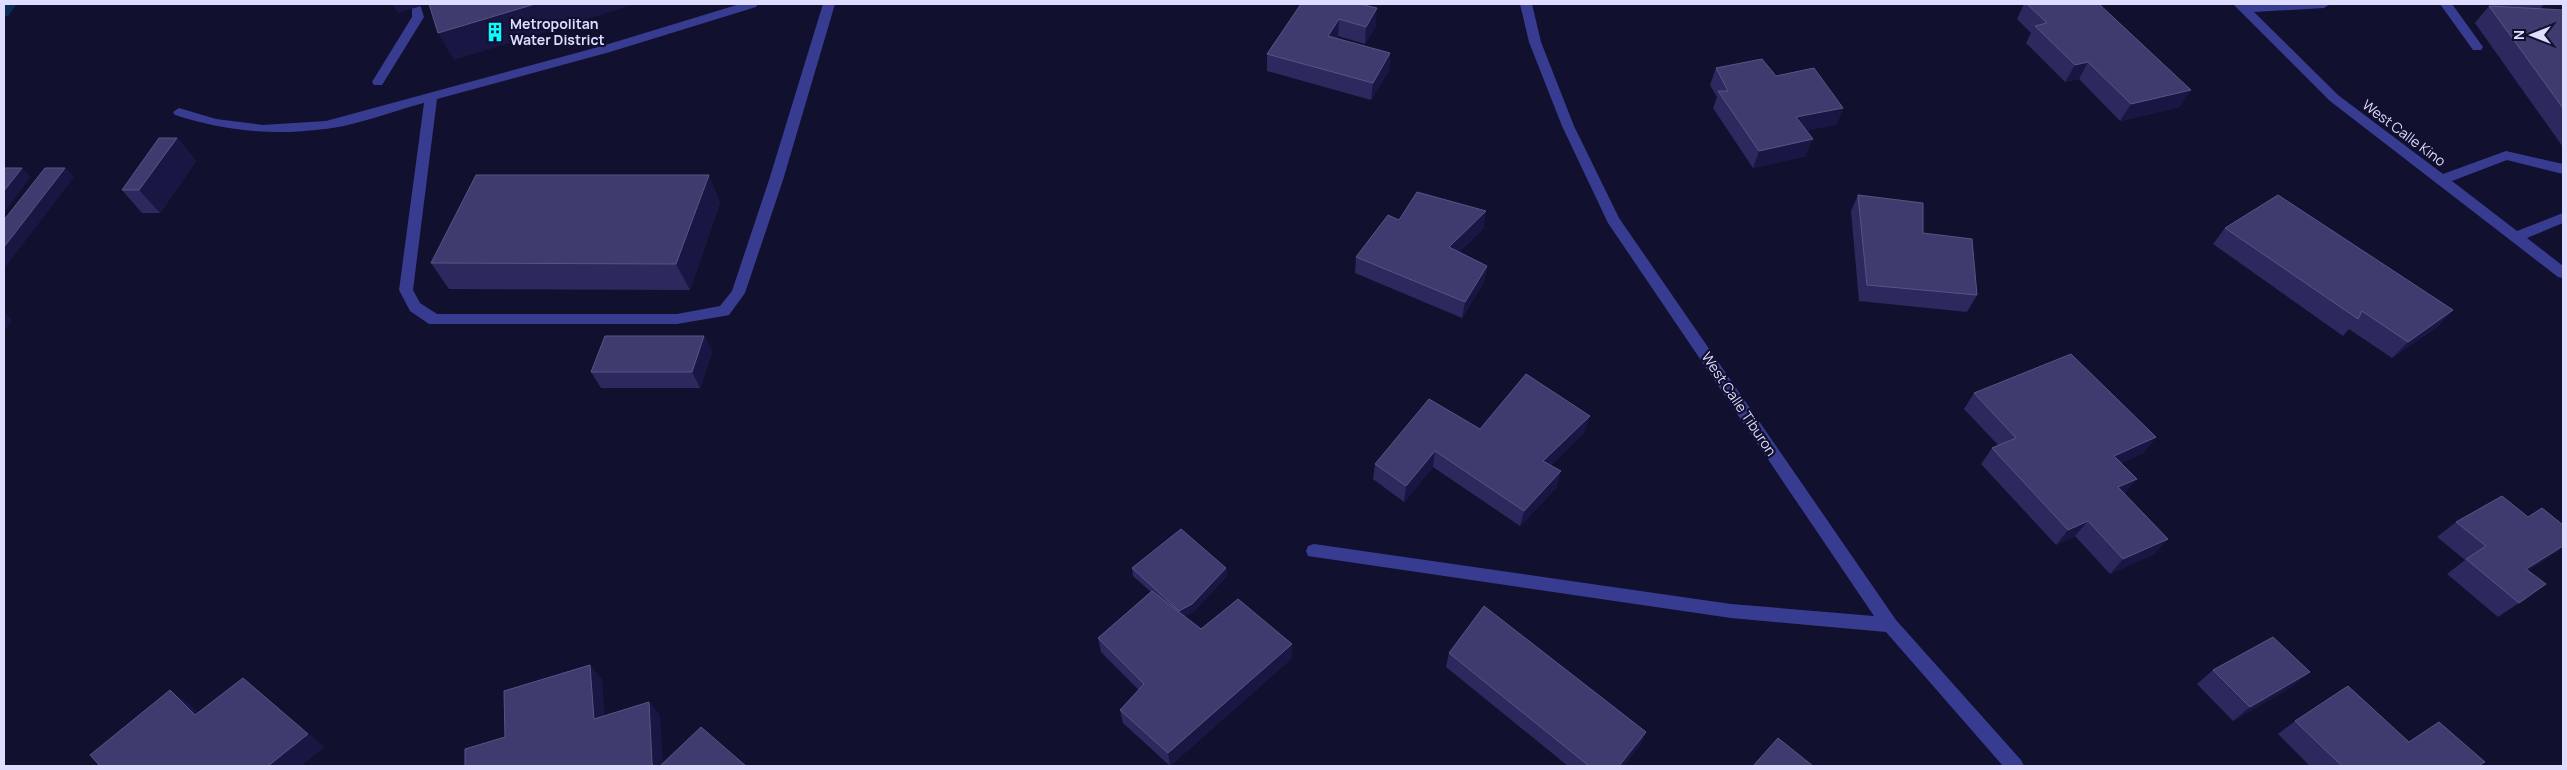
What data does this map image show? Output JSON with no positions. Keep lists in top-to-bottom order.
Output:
{
  "streets": {
    "street": ["West Calle Kino", "West Calle Tiburon"]
  },
  "places": {
    "building": ["Metropolitan Water District"]
  },
  "north": "left"
}
